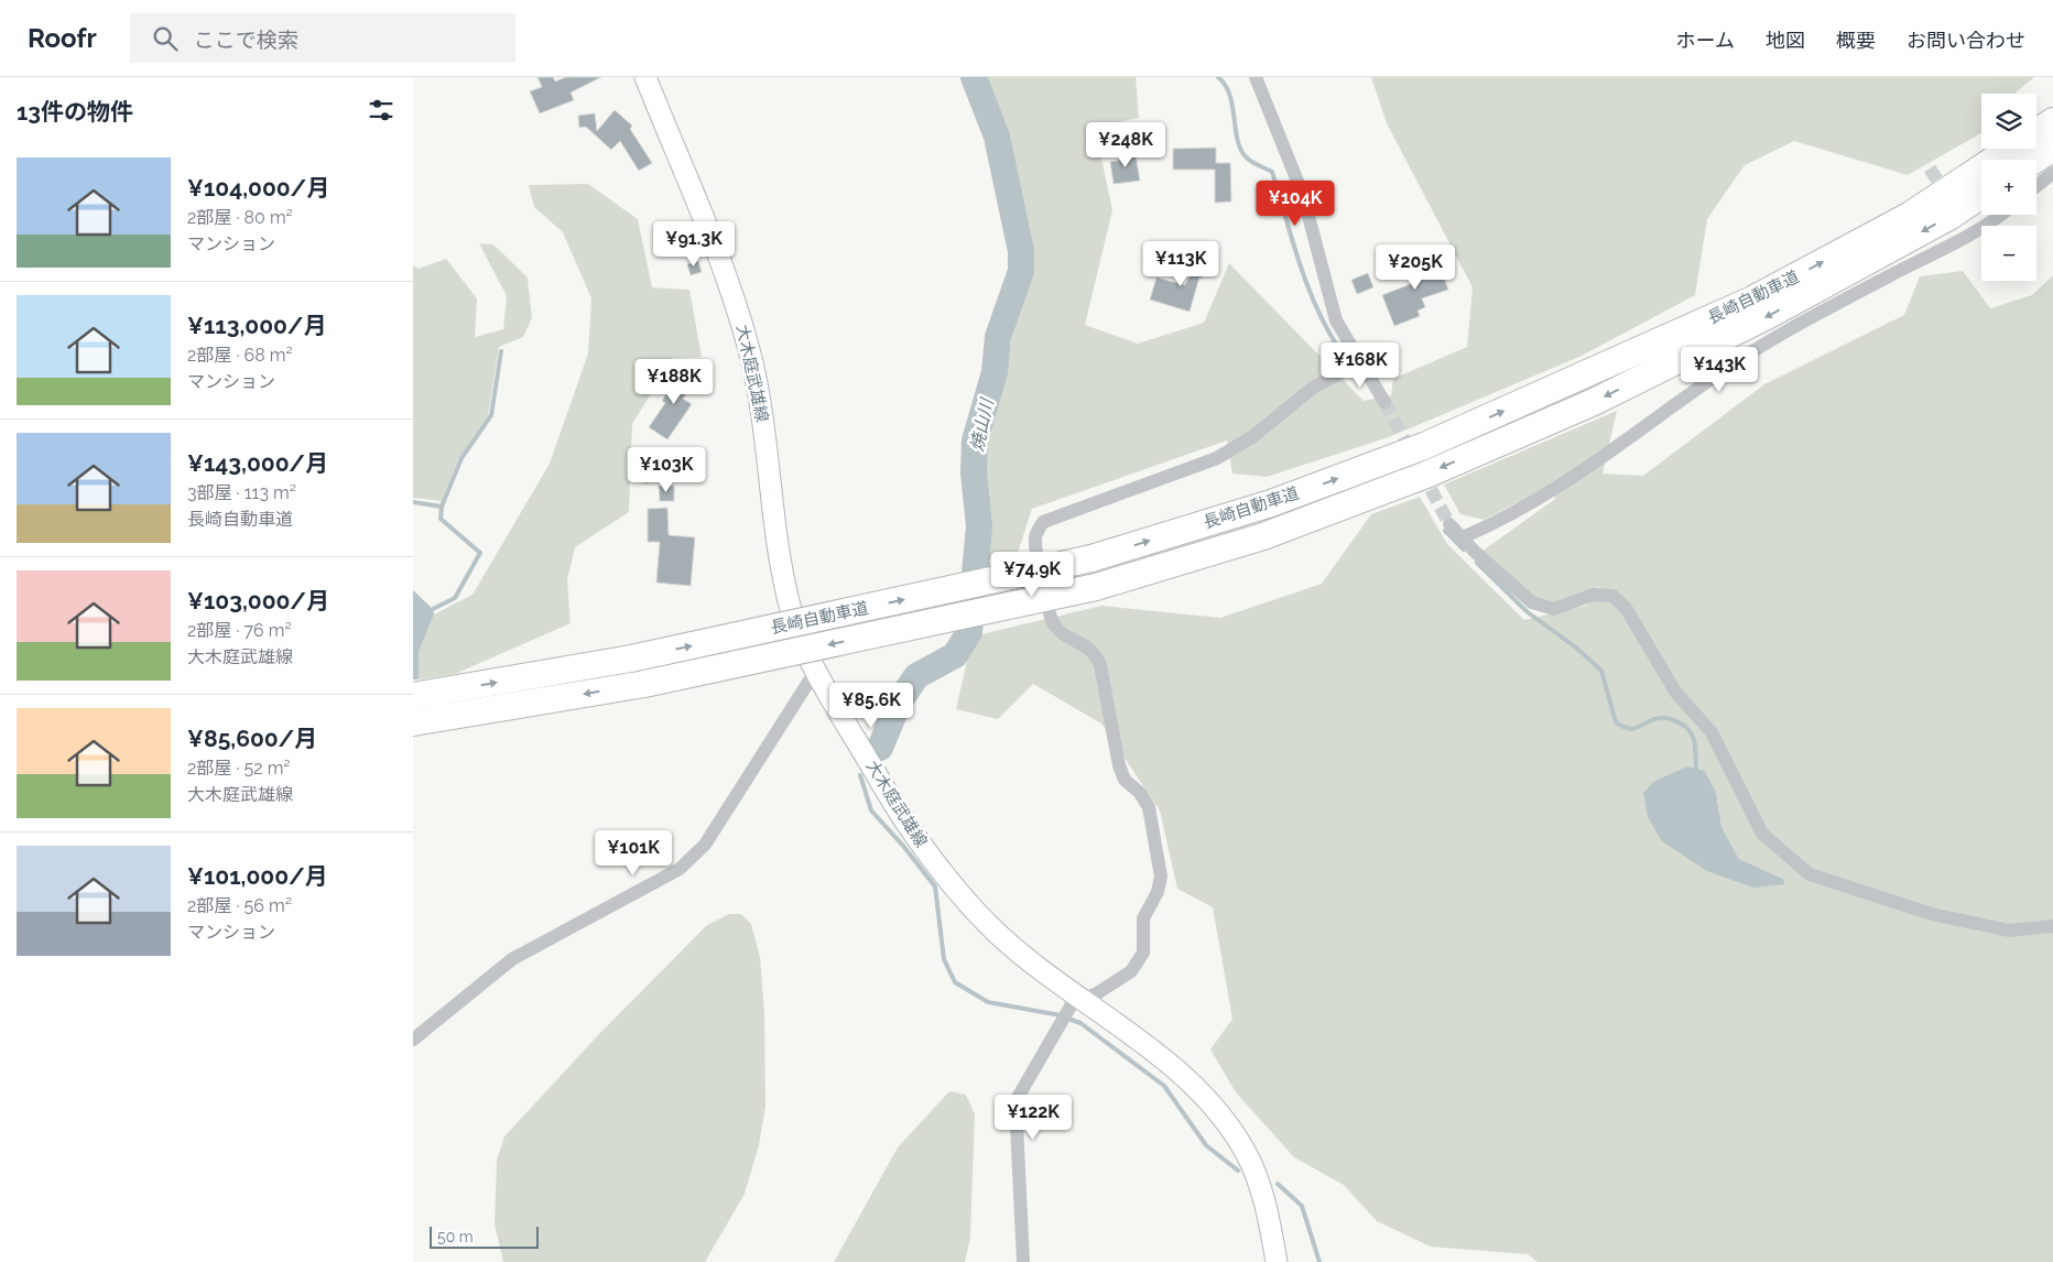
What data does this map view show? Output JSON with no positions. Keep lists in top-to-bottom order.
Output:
{
  "streets": {
    "highway": ["長崎自動車道"],
    "main road": ["大木庭武雄線"]
  },
  "water": ["焼山川"],
  "scale_bar": "50 m",
  "page": {
    "header": "Roofr",
    "search": "ここで検索",
    "nav": [
      "ホーム",
      "地図",
      "概要",
      "お問い合わせ"
    ],
    "heading": "13件の物件",
    "map_buttons": ["+", "−"],
    "price": [
      "¥248K",
      "¥104K",
      "¥91.3K",
      "¥113K",
      "¥205K",
      "¥168K",
      "¥143K",
      "¥188K",
      "¥103K",
      "¥74.9K",
      "¥85.6K",
      "¥101K",
      "¥122K"
    ],
    "list": [
      {
        "name": "¥104,000/月",
        "note": "2部屋 · 80 m² · マンション"
      },
      {
        "name": "¥113,000/月",
        "note": "2部屋 · 68 m² · マンション"
      },
      {
        "name": "¥143,000/月",
        "note": "3部屋 · 113 m² · 長崎自動車道"
      },
      {
        "name": "¥103,000/月",
        "note": "2部屋 · 76 m² · 大木庭武雄線"
      },
      {
        "name": "¥85,600/月",
        "note": "2部屋 · 52 m² · 大木庭武雄線"
      },
      {
        "name": "¥101,000/月",
        "note": "2部屋 · 56 m² · マンション"
      }
    ],
    "scale": "50 m"
  }
}
